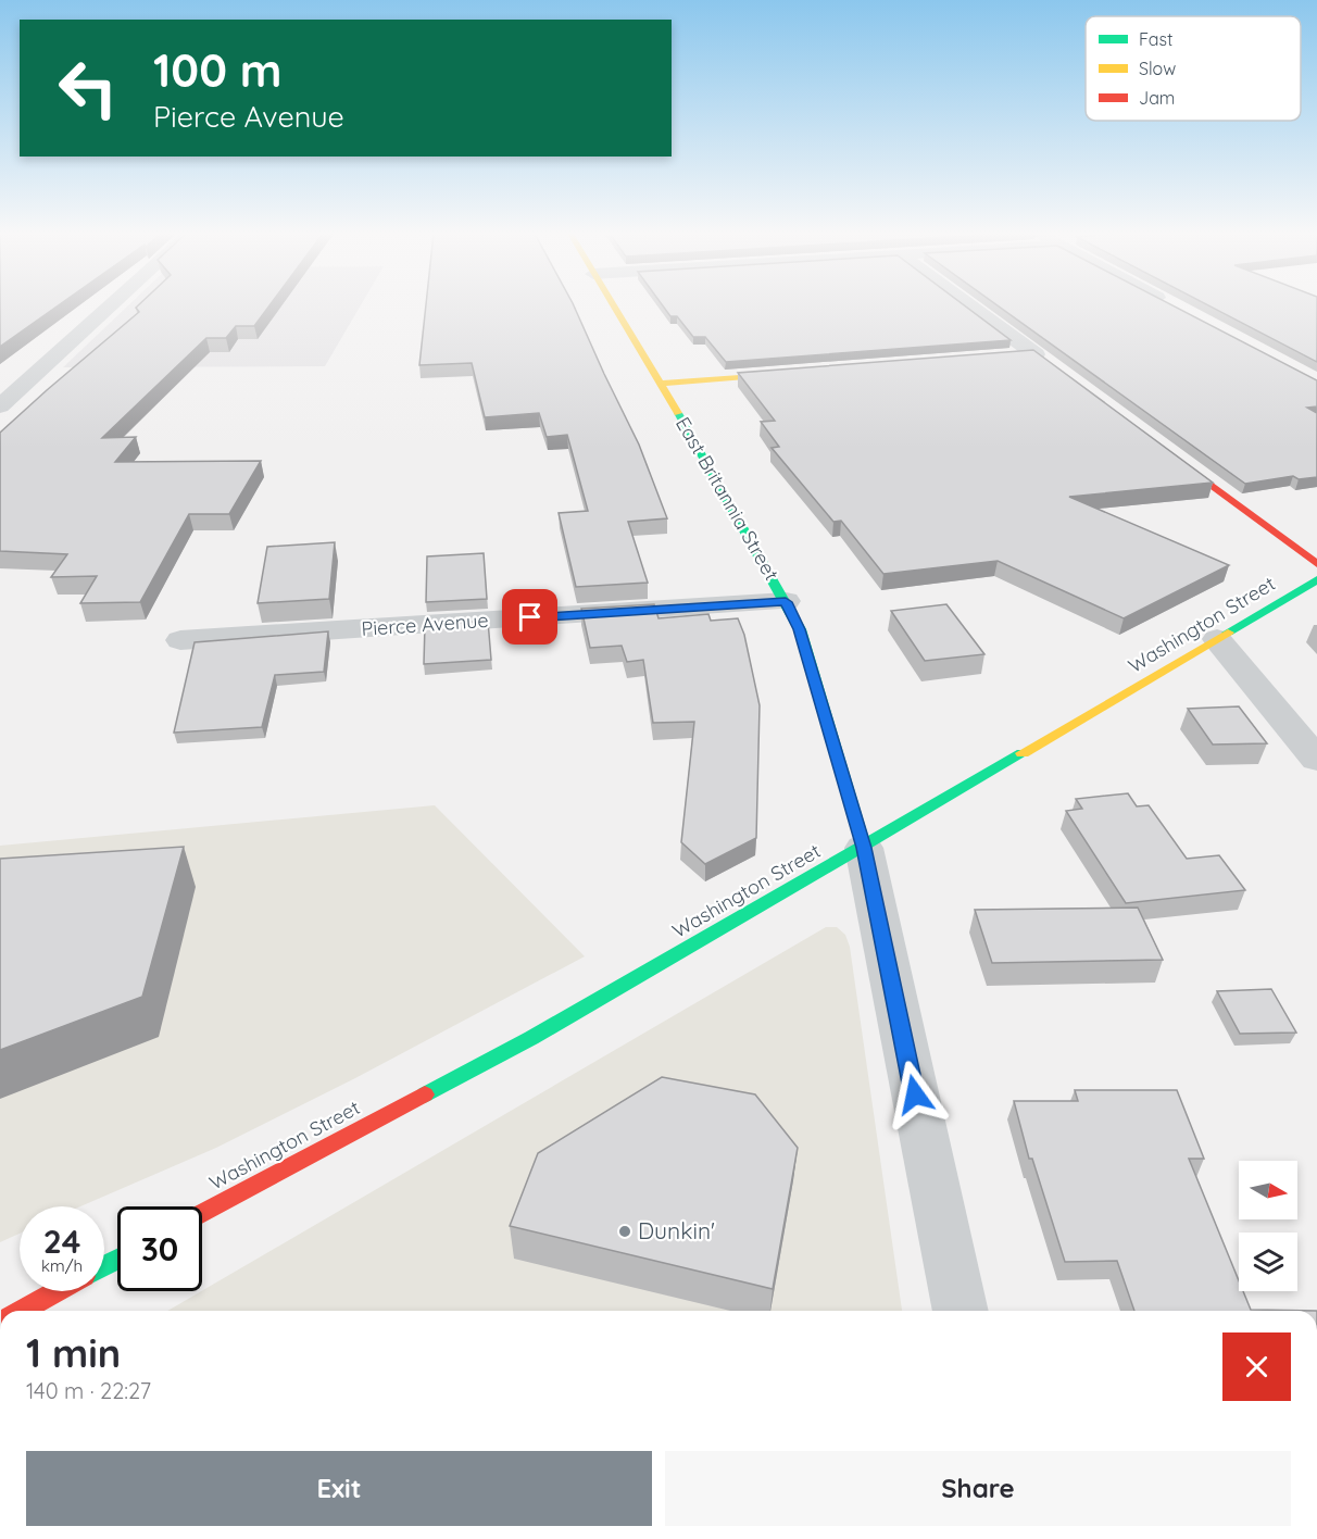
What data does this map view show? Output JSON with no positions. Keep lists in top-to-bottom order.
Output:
{
  "streets": {
    "street": ["East Britannia Street", "Pierce Avenue", "Washington Street"]
  },
  "crossings": [
    ["East Britannia Street", "Pierce Avenue"],
    ["East Britannia Street", "Washington Street"]
  ],
  "places": ["Dunkin'"],
  "legend": ["Fast", "Slow", "Jam"],
  "north": "right",
  "page": {
    "turn": ["100 m", "Pierce Avenue"],
    "speed": "24 km/h",
    "limit": "30",
    "heading": ["1 min", "140 m · 22:27"],
    "buttons": ["Exit", "Share"]
  }
}
